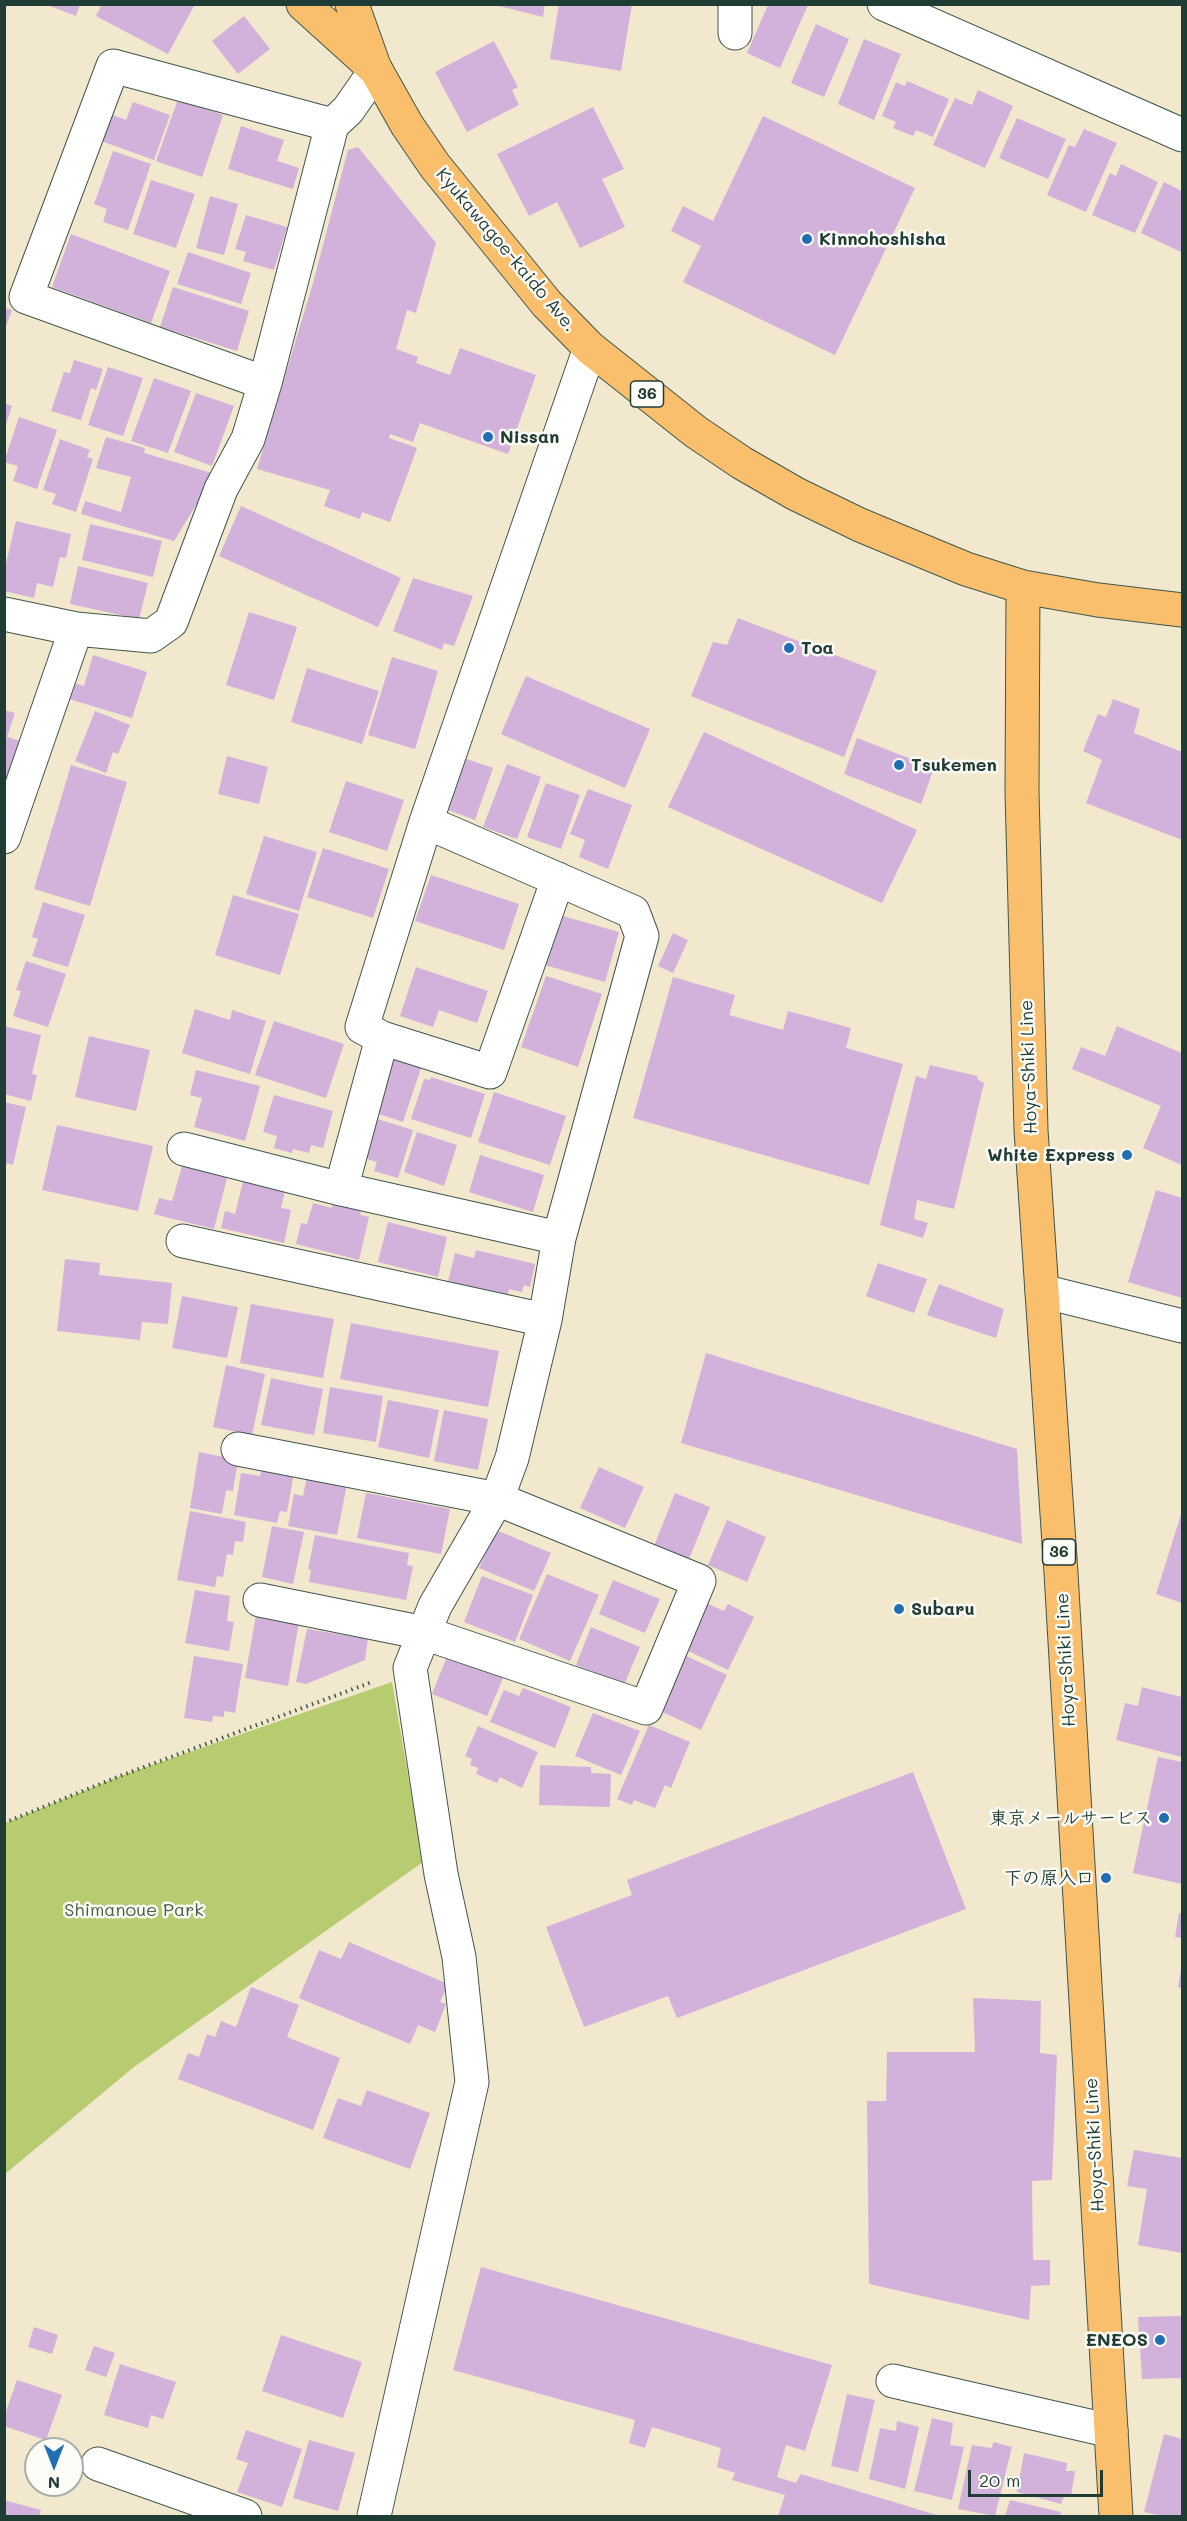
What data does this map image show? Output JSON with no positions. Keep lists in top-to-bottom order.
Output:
{
  "streets": {
    "main road": ["Kyukawagoe-kaido Ave.", "36", "Hoya-Shiki Line"]
  },
  "crossings": [
    ["Kyukawagoe-kaido Ave.", "36"],
    ["Kyukawagoe-kaido Ave.", "Hoya-Shiki Line"]
  ],
  "parks": ["Shimanoue Park"],
  "places": [
    "Kinnohoshisha",
    "Nissan",
    "Toa",
    "Tsukemen",
    "White Express",
    "Subaru",
    "東京メールサービス",
    "下の原入口",
    "ENEOS"
  ],
  "scale_bar": "20 m",
  "north": "bottom"
}
